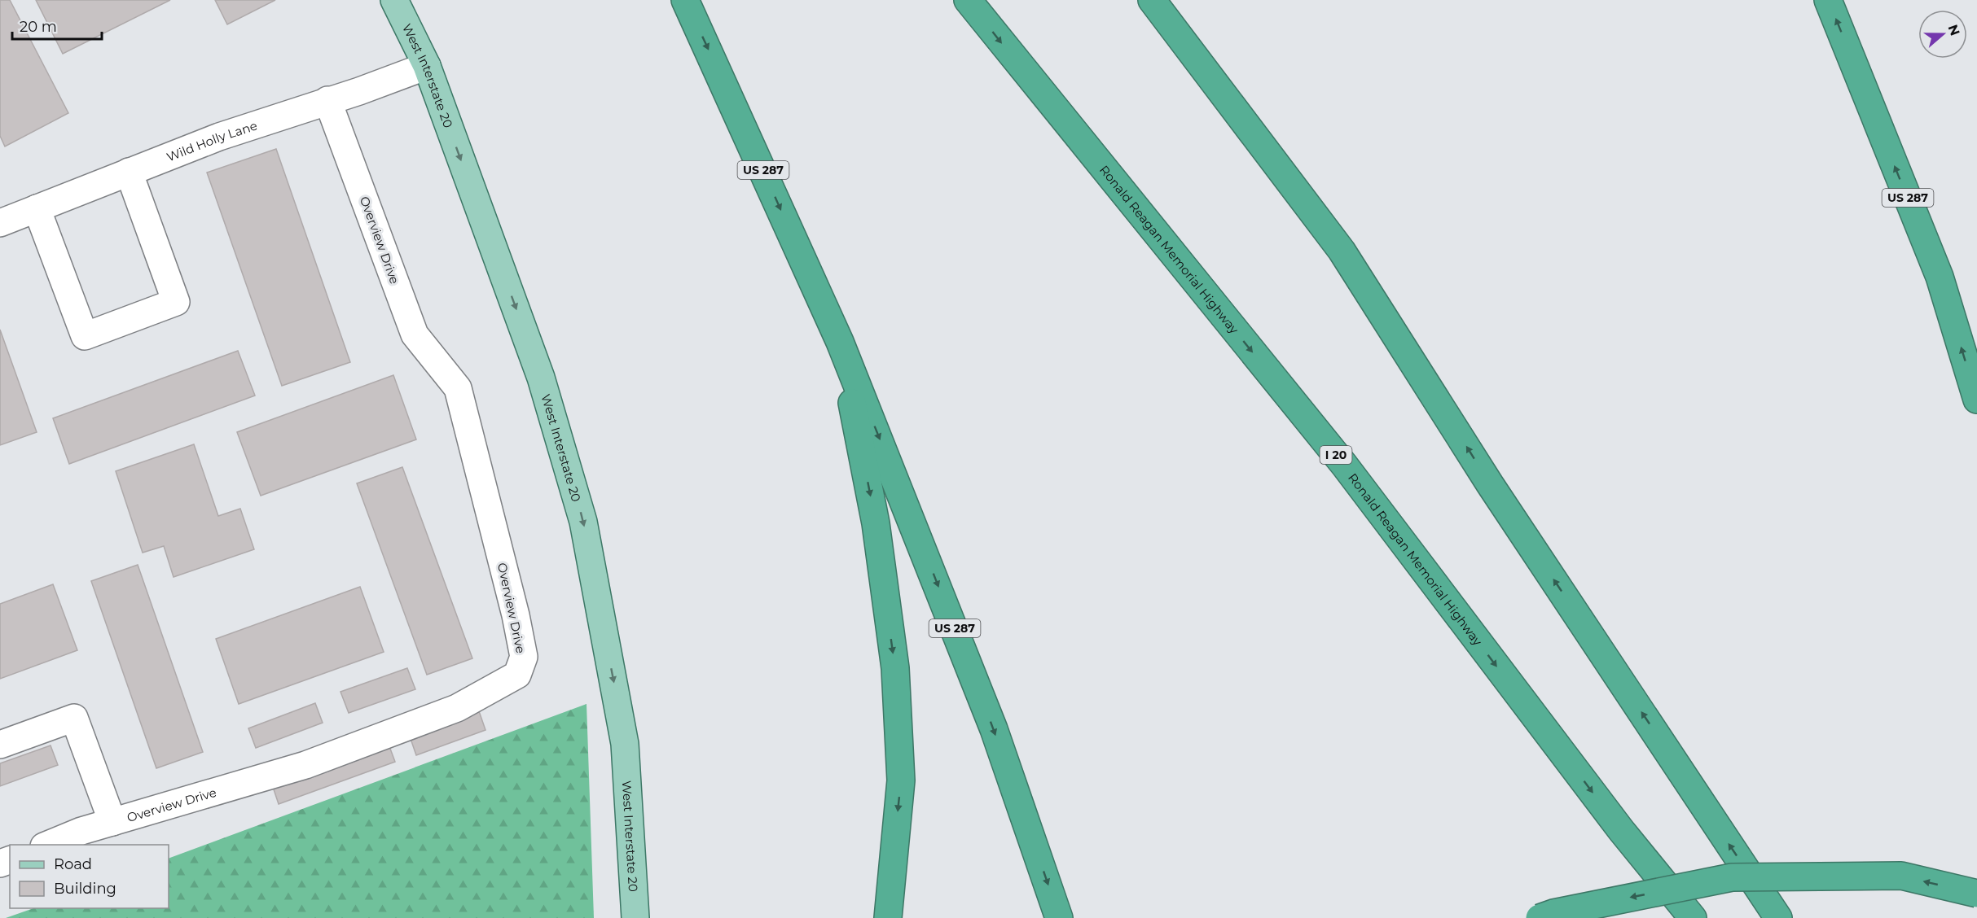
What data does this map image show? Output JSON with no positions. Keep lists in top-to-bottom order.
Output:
{
  "streets": {
    "highway": ["US 287", "Ronald Reagan Memorial Highway", "I 20"],
    "main road": ["West Interstate 20"],
    "lane": ["Wild Holly Lane", "Overview Drive"]
  },
  "crossings": [
    ["West Interstate 20", "Wild Holly Lane"],
    ["Wild Holly Lane", "Overview Drive"]
  ],
  "one_way": ["West Interstate 20"],
  "legend": ["Road", "Building"],
  "scale_bar": "20 m",
  "north": "right"
}
